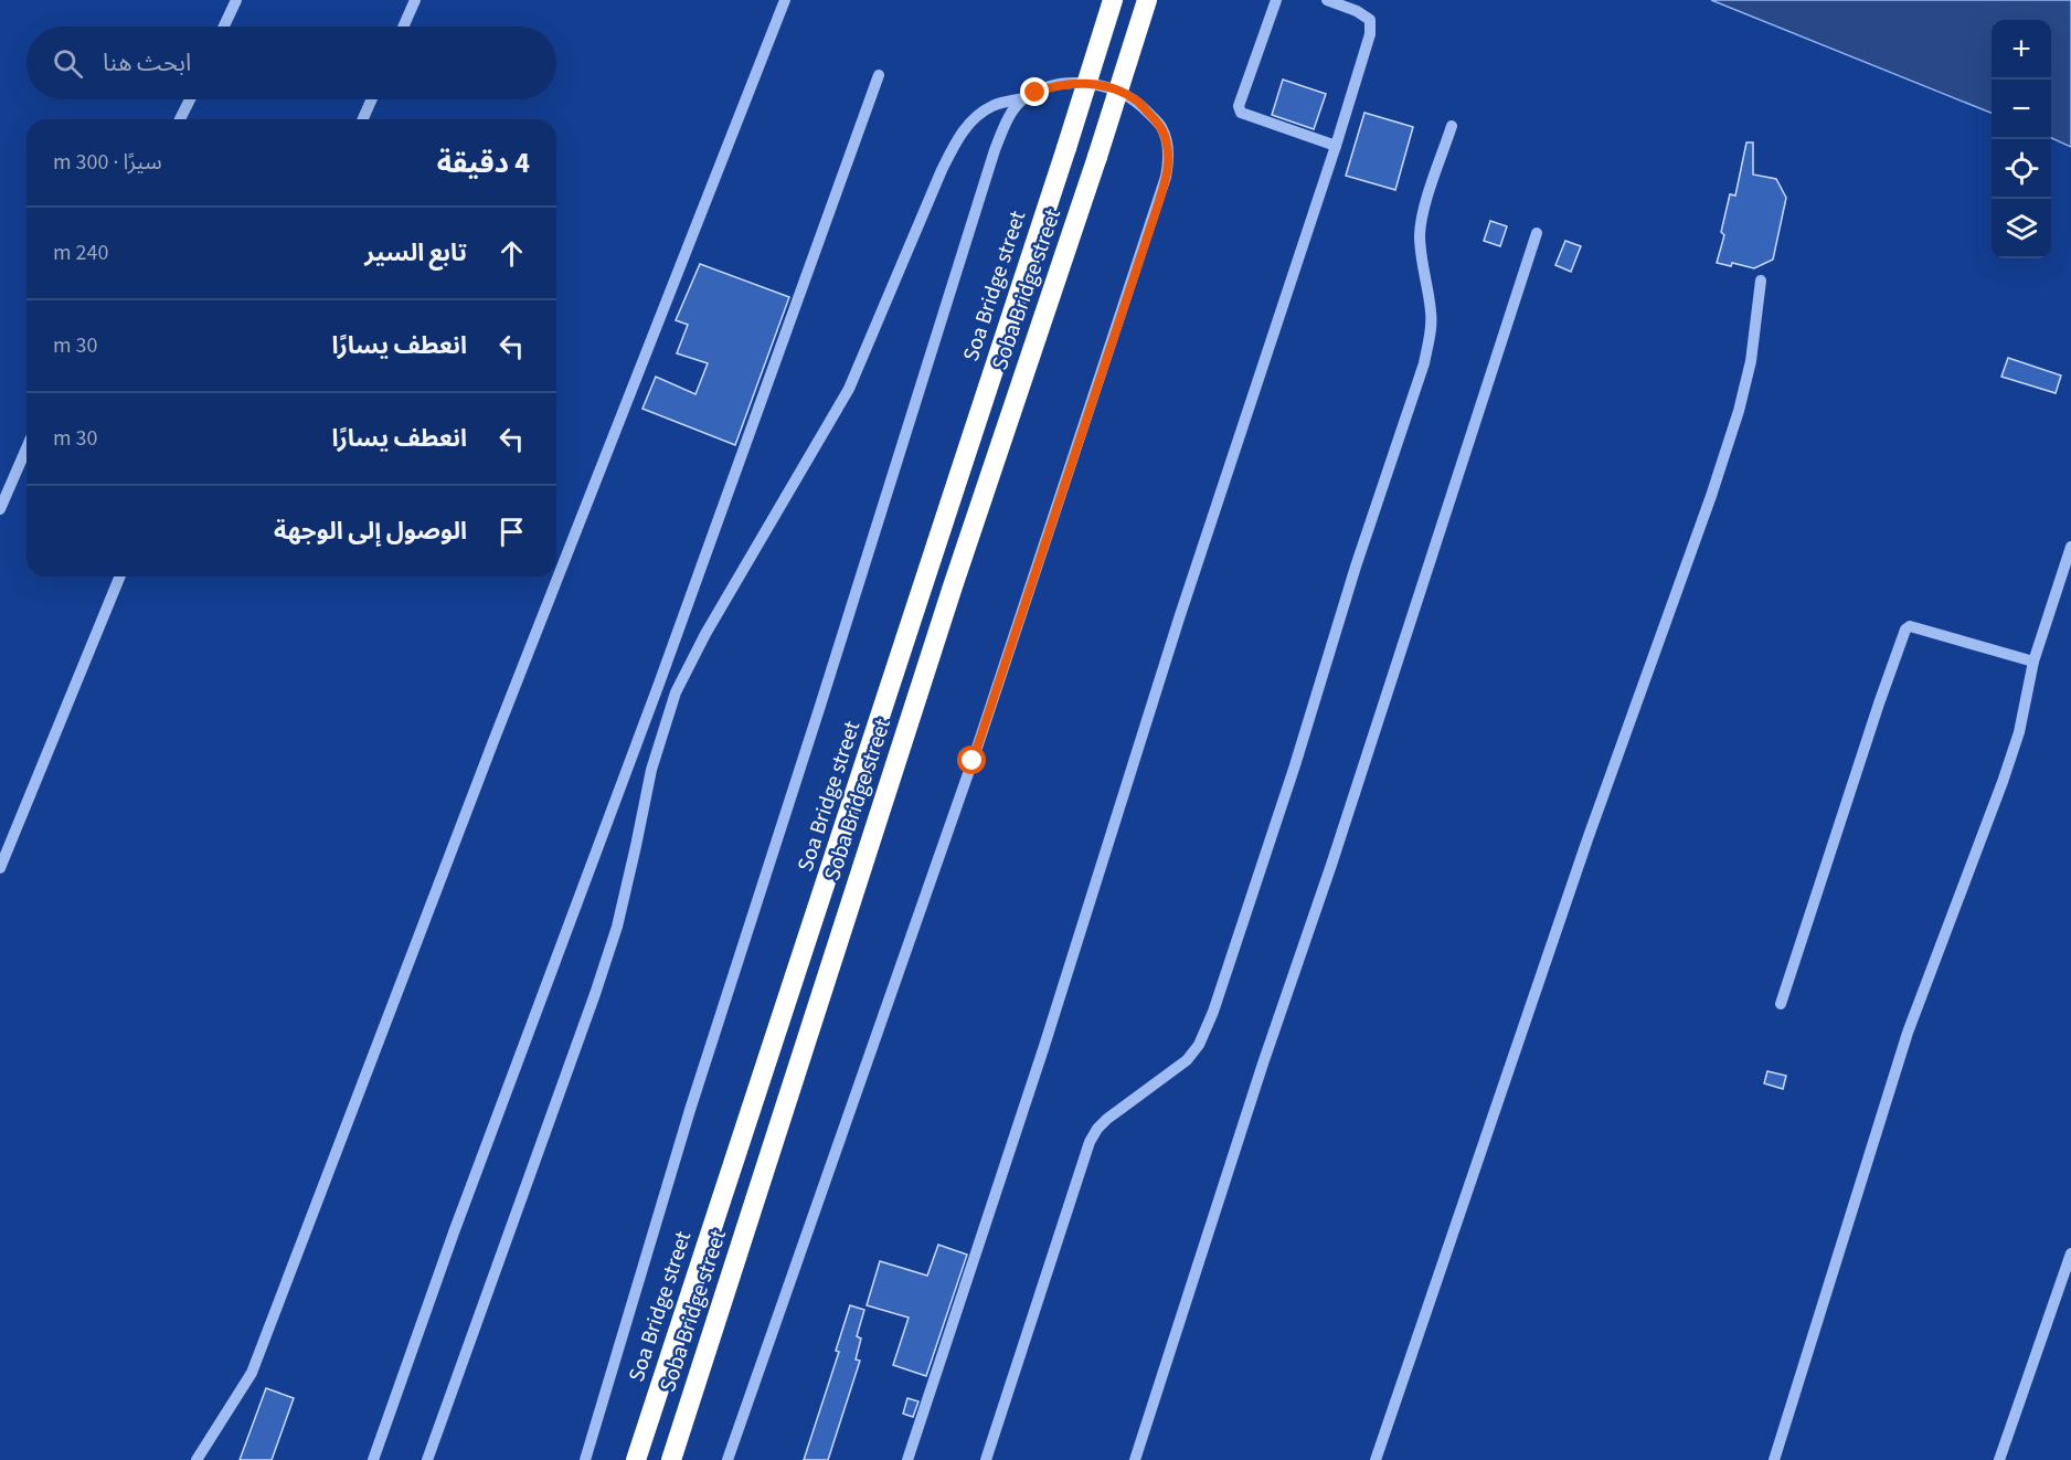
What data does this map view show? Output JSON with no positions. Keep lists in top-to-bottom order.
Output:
{
  "streets": {
    "highway": ["Soa Bridge street", "Soba Bridge street"]
  },
  "page": {
    "map_buttons": ["+", "−"],
    "search": "ابحث هنا",
    "heading": ["4 دقيقة", "سيرًا · 300 m"],
    "list": [
      ["تابع السير", "240 m"],
      ["انعطف يسارًا", "30 m"],
      ["انعطف يسارًا", "30 m"],
      "الوصول إلى الوجهة"
    ]
  }
}
